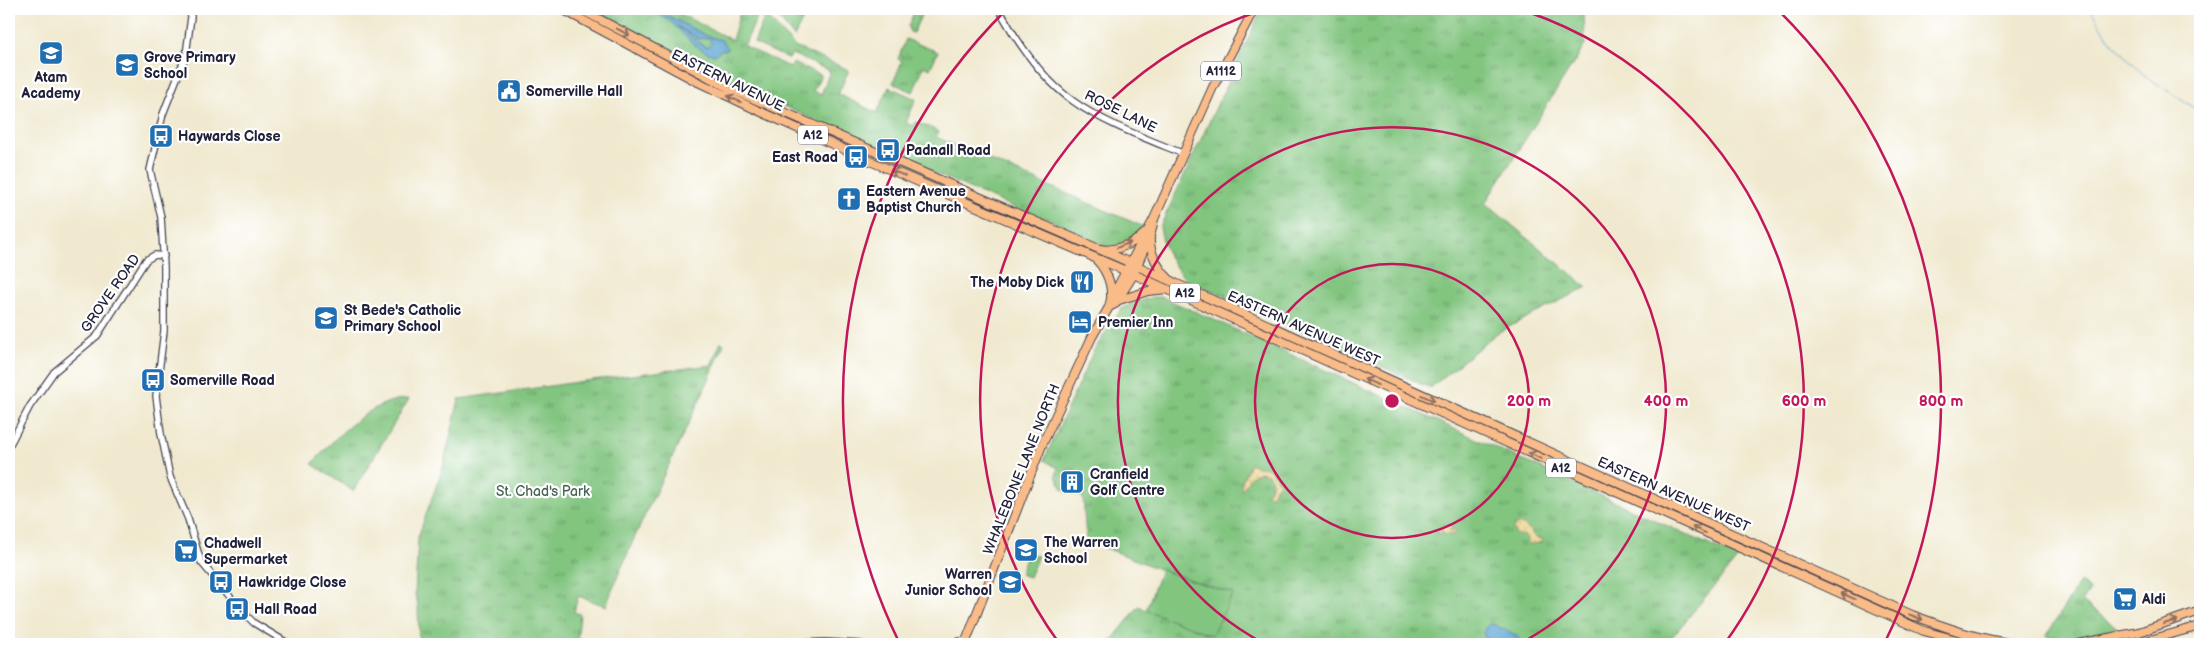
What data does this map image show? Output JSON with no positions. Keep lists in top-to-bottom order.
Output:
{
  "streets": {
    "main road": [
      "A1112",
      "EASTERN AVENUE",
      "A12",
      "EASTERN AVENUE WEST",
      "WHALEBONE LANE NORTH"
    ],
    "street": ["ROSE LANE", "GROVE ROAD"]
  },
  "crossings": [
    ["A1112", "EASTERN AVENUE"],
    ["A1112", "WHALEBONE LANE NORTH"],
    ["EASTERN AVENUE", "A12"],
    ["EASTERN AVENUE", "EASTERN AVENUE WEST"],
    ["EASTERN AVENUE", "WHALEBONE LANE NORTH"],
    ["ROSE LANE", "WHALEBONE LANE NORTH"],
    ["A12", "EASTERN AVENUE WEST"],
    ["A12", "WHALEBONE LANE NORTH"],
    ["EASTERN AVENUE WEST", "WHALEBONE LANE NORTH"]
  ],
  "parks": ["St. Chad's Park"],
  "places": {
    "school or university": [
      "Atam Academy",
      "Grove Primary School",
      "St Bede's Catholic Primary School",
      "The Warren School",
      "Warren Junior School"
    ],
    "public building": ["Somerville Hall"],
    "bus stop": [
      "Haywards Close",
      "Padnall Road",
      "East Road",
      "Somerville Road",
      "Hawkridge Close",
      "Hall Road"
    ],
    "church": ["Eastern Avenue Baptist Church"],
    "restaurant": ["The Moby Dick"],
    "hotel": ["Premier Inn"],
    "building": ["Cranfield Golf Centre"],
    "supermarket": ["Chadwell Supermarket", "Aldi"]
  },
  "rings": [
    "200 m",
    "400 m",
    "600 m",
    "800 m"
  ]
}
